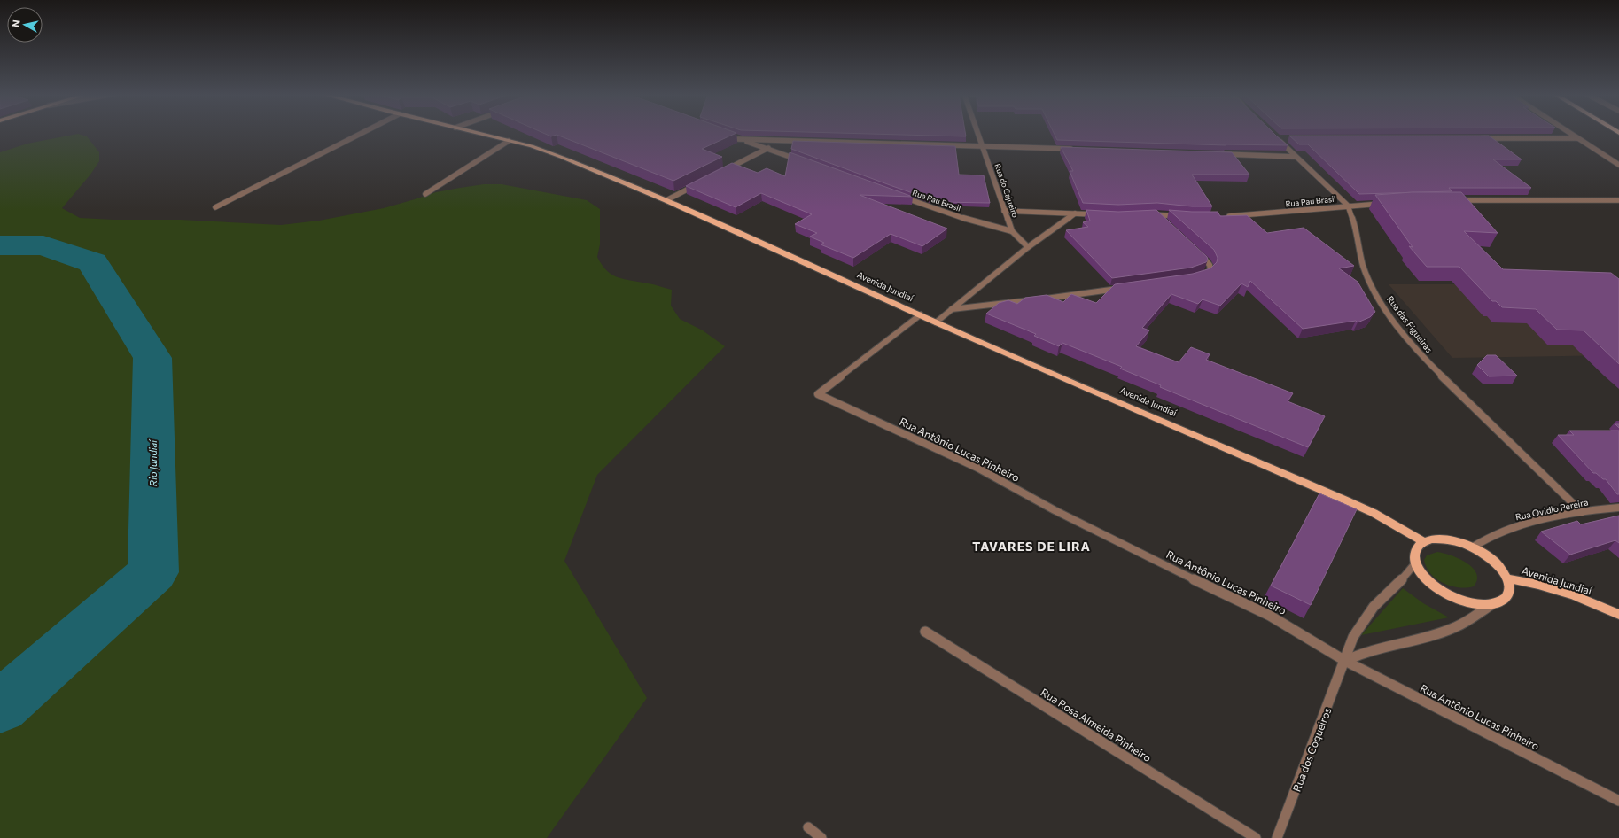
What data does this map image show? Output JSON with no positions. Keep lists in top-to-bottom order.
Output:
{
  "streets": {
    "main road": ["Avenida Jundiaí"],
    "street": [
      "Rua do Cajueiro",
      "Rua Pau Brasil",
      "Rua das Figueiras",
      "Rua Antônio Lucas Pinheiro",
      "Rua Ovidio Pereira",
      "Rua Rosa Almeida Pinheiro",
      "Rua dos Coqueiros"
    ]
  },
  "crossings": [
    ["Rua do Cajueiro", "Rua Pau Brasil"],
    ["Rua Pau Brasil", "Rua das Figueiras"],
    ["Avenida Jundiaí", "Rua Antônio Lucas Pinheiro"],
    ["Rua das Figueiras", "Rua Ovidio Pereira"],
    ["Rua Antônio Lucas Pinheiro", "Rua dos Coqueiros"]
  ],
  "districts": ["TAVARES DE LIRA"],
  "water": ["Rio Jundiaí"],
  "north": "left"
}
